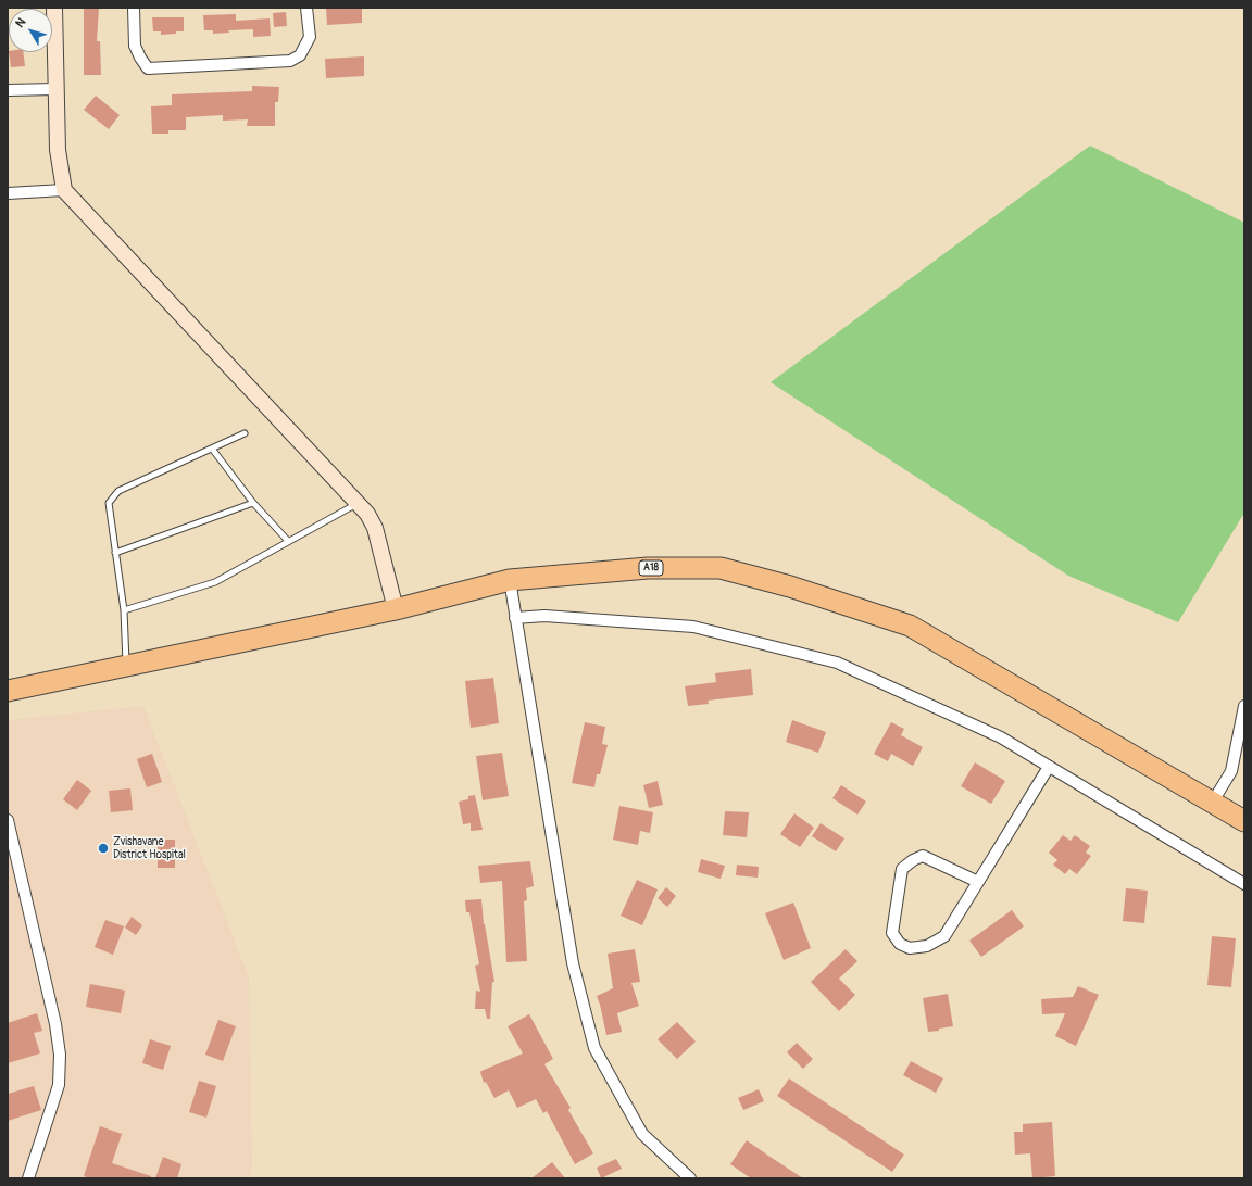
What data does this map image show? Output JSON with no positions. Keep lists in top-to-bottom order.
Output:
{
  "streets": {
    "highway": ["A18"]
  },
  "places": ["Zvishavane District Hospital"],
  "north": "top left"
}
